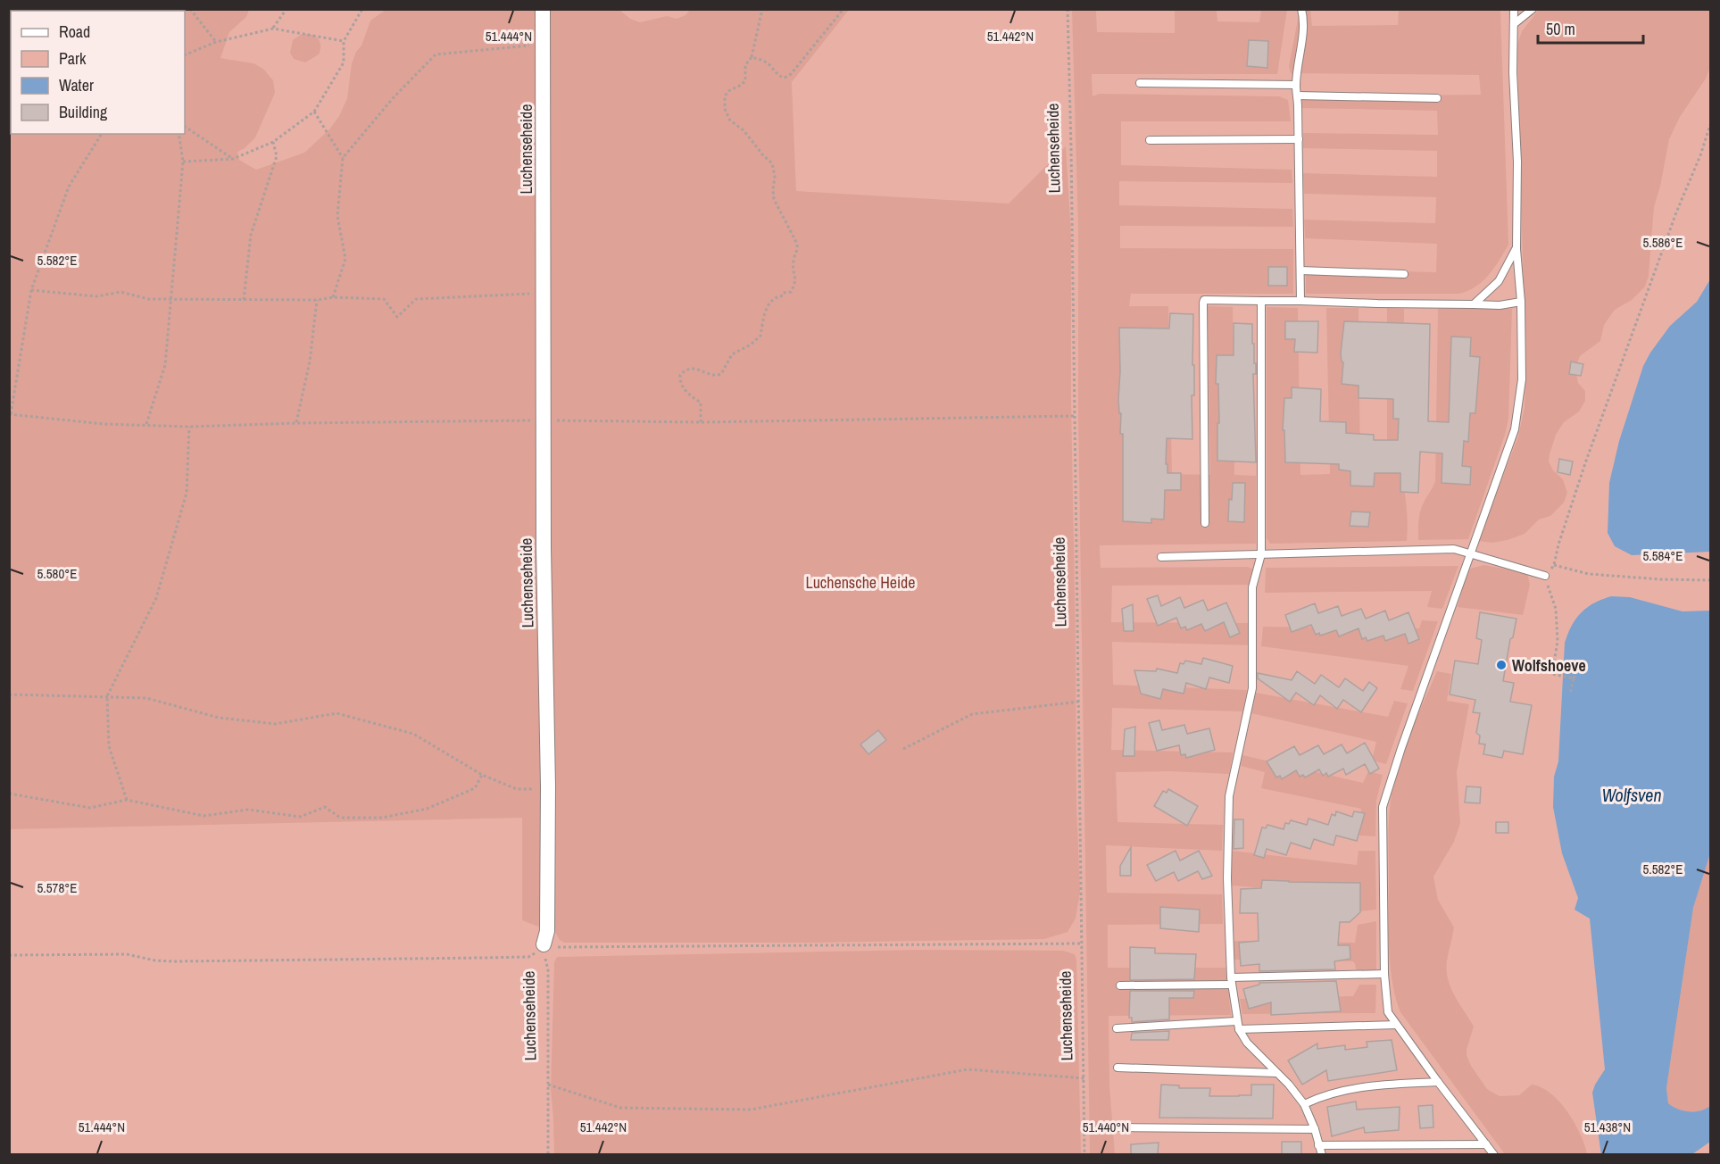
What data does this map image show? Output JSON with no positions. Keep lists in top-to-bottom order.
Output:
{
  "streets": {
    "street": ["Luchenseheide"]
  },
  "water": ["Wolfsven"],
  "parks": ["Luchensche Heide"],
  "places": ["Wolfshoeve"],
  "legend": [
    "Road",
    "Park",
    "Water",
    "Building"
  ],
  "scale_bar": "50 m",
  "coordinates": [
    "51.444°N",
    "51.442°N",
    "5.586°E",
    "5.582°E",
    "5.584°E",
    "5.580°E",
    "5.578°E",
    "51.440°N",
    "51.438°N"
  ]
}
